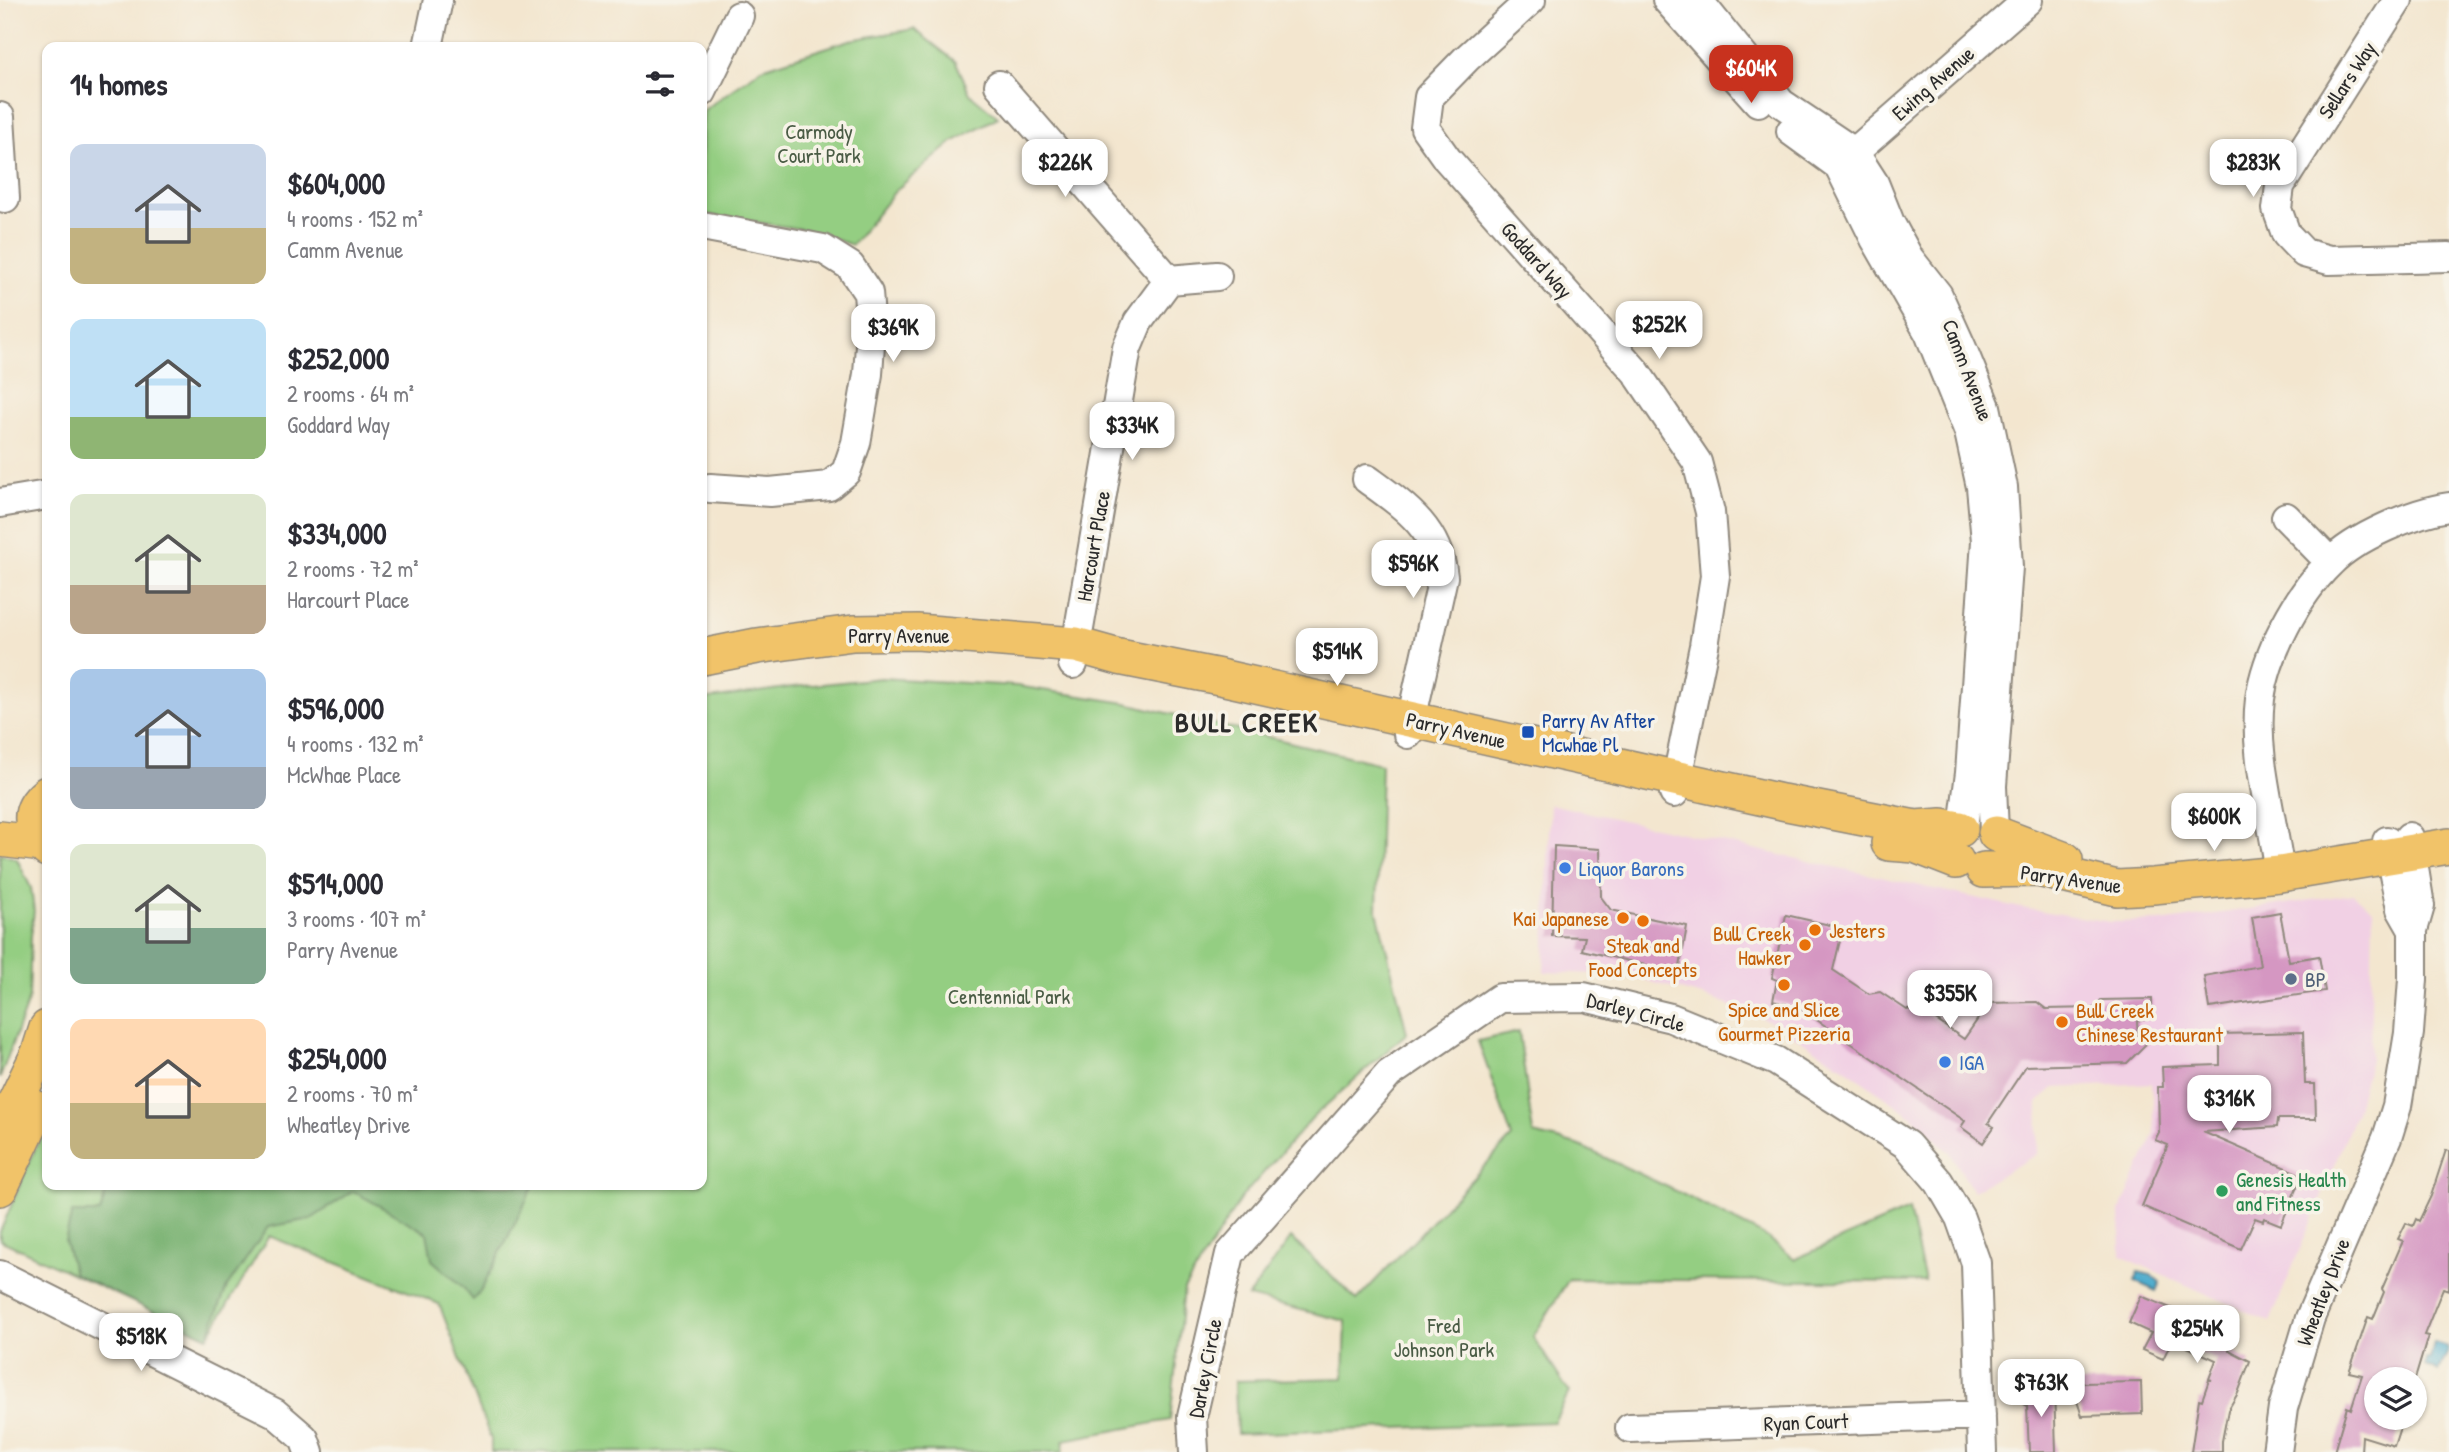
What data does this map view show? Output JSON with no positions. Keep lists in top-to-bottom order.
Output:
{
  "streets": {
    "main road": ["Parry Avenue"],
    "street": [
      "Sellars Way",
      "Ewing Avenue",
      "Goddard Way",
      "Camm Avenue",
      "Harcourt Place",
      "Darley Circle",
      "Wheatley Drive",
      "Ryan Court"
    ]
  },
  "crossings": [
    ["Ewing Avenue", "Camm Avenue"],
    ["Goddard Way", "Parry Avenue"],
    ["Camm Avenue", "Parry Avenue"],
    ["Harcourt Place", "Parry Avenue"],
    ["Parry Avenue", "Wheatley Drive"],
    ["Darley Circle", "Ryan Court"]
  ],
  "districts": ["BULL CREEK"],
  "parks": ["Carmody Court Park", "Centennial Park", "Fred Johnson Park"],
  "places": {
    "transit": ["Parry Av After Mcwhae Pl"],
    "other": [
      "Liquor Barons",
      "Kai Japanese",
      "Steak and Food Concepts",
      "Jesters",
      "Bull Creek Hawker",
      "BP",
      "Spice and Slice Gourmet Pizzeria",
      "Bull Creek Chinese Restaurant",
      "IGA",
      "Genesis Health and Fitness"
    ]
  },
  "page": {
    "heading": "14 homes",
    "price": [
      "$604K",
      "$226K",
      "$283K",
      "$252K",
      "$369K",
      "$334K",
      "$596K",
      "$514K",
      "$600K",
      "$355K",
      "$316K",
      "$254K",
      "$518K",
      "$763K"
    ],
    "list": [
      {
        "name": "$604,000",
        "note": "4 rooms · 152 m² · Camm Avenue"
      },
      {
        "name": "$252,000",
        "note": "2 rooms · 64 m² · Goddard Way"
      },
      {
        "name": "$334,000",
        "note": "2 rooms · 72 m² · Harcourt Place"
      },
      {
        "name": "$596,000",
        "note": "4 rooms · 132 m² · McWhae Place"
      },
      {
        "name": "$514,000",
        "note": "3 rooms · 107 m² · Parry Avenue"
      },
      {
        "name": "$254,000",
        "note": "2 rooms · 70 m² · Wheatley Drive"
      }
    ]
  }
}
